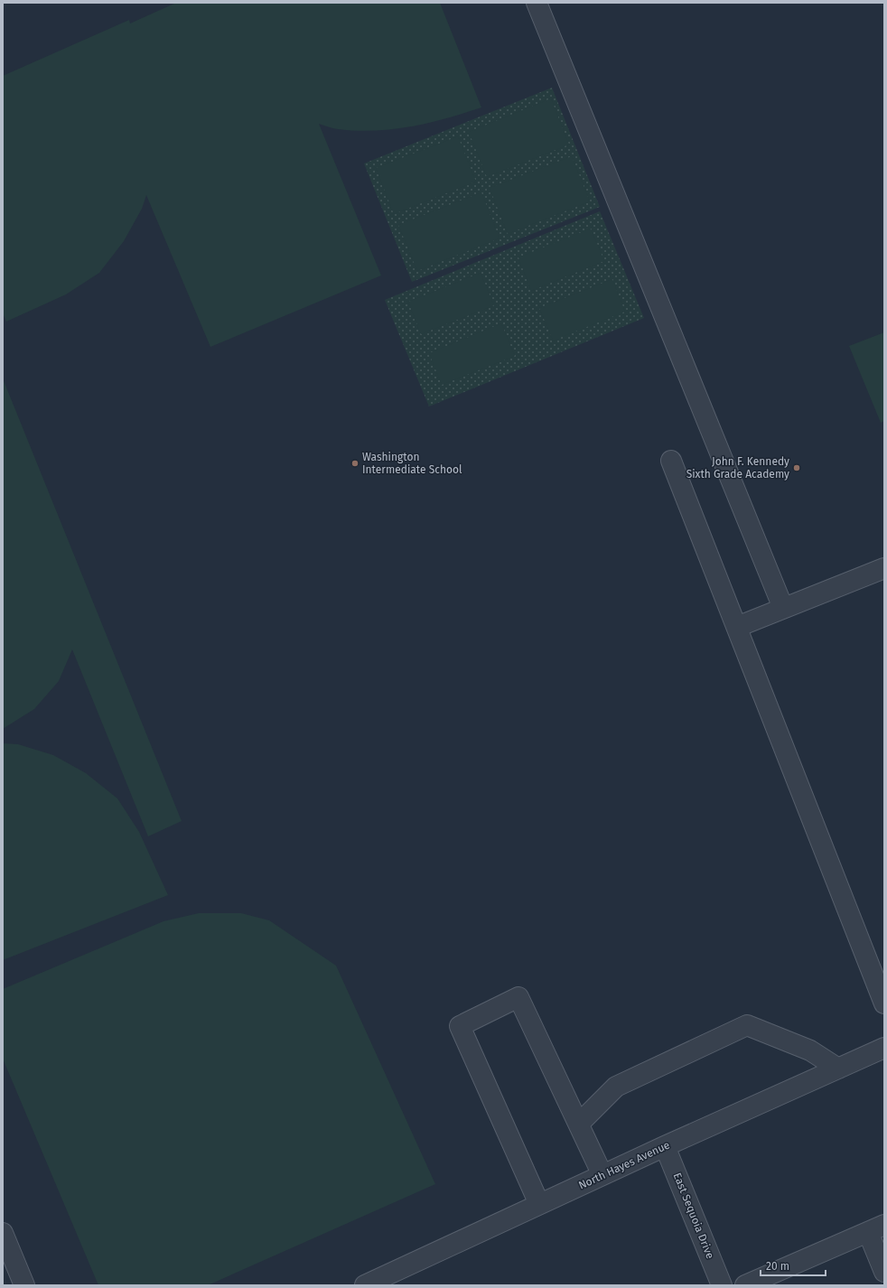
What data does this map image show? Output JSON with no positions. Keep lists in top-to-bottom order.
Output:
{
  "streets": {
    "street": ["North Hayes Avenue", "East Sequoia Drive"]
  },
  "crossings": [
    ["North Hayes Avenue", "East Sequoia Drive"]
  ],
  "places": ["Washington Intermediate School", "John F. Kennedy Sixth Grade Academy"],
  "scale_bar": "20 m"
}
